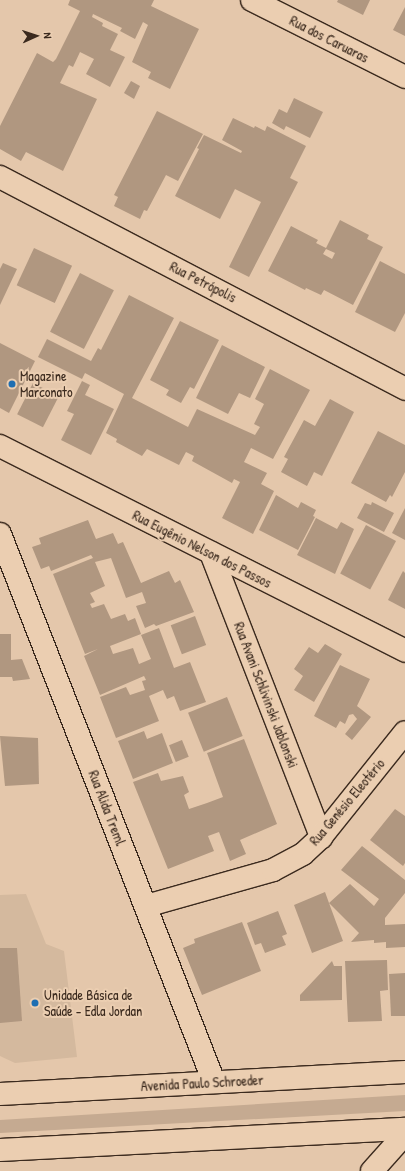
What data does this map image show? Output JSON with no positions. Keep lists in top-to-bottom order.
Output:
{
  "streets": {
    "street": [
      "Rua dos Caruaras",
      "Rua Petrópolis",
      "Rua Eugênio Nelson dos Passos",
      "Rua Avani Schlivinski Jablonski",
      "Rua Genésio Eleotério",
      "Rua Alida Treml",
      "Avenida Paulo Schroeder"
    ]
  },
  "crossings": [
    ["Rua Eugênio Nelson dos Passos", "Rua Avani Schlivinski Jablonski"],
    ["Rua Avani Schlivinski Jablonski", "Rua Genésio Eleotério"],
    ["Rua Genésio Eleotério", "Rua Alida Treml"],
    ["Rua Alida Treml", "Avenida Paulo Schroeder"]
  ],
  "places": ["Magazine Marconato", "Unidade Básica de Saúde - Edla Jordan"],
  "north": "right"
}
